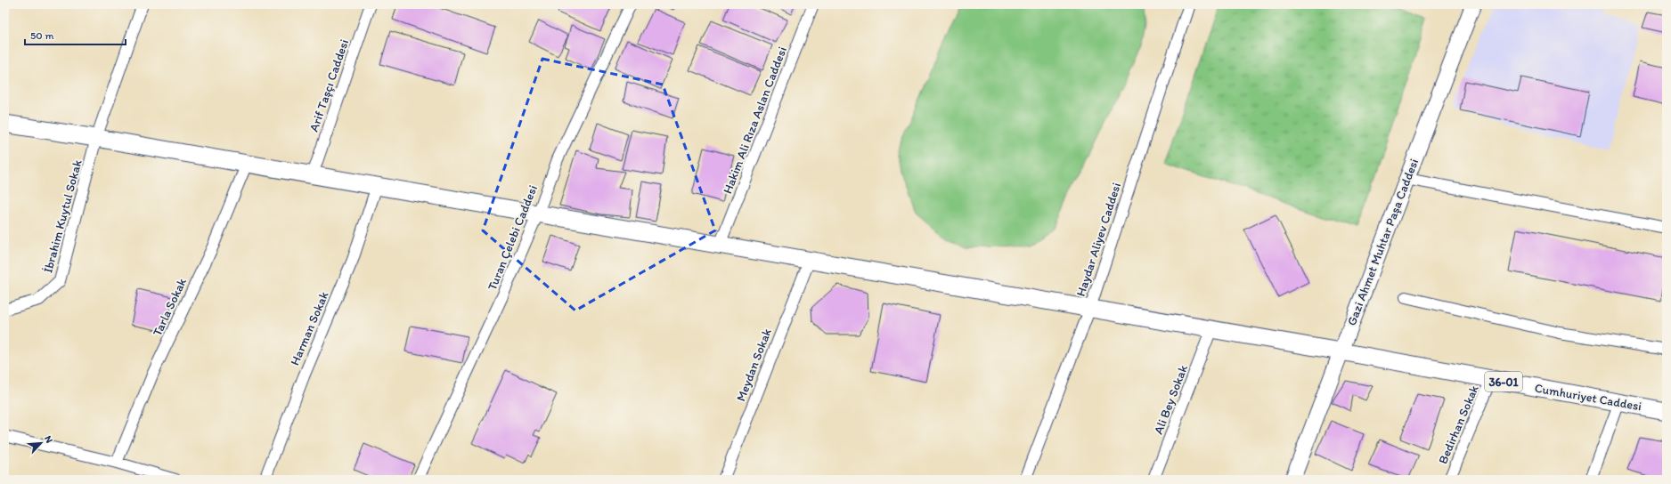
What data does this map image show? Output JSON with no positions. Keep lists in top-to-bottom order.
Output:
{
  "streets": {
    "main road": ["Gazi Ahmet Muhtar Paşa Caddesi", "36-01", "Cumhuriyet Caddesi"],
    "street": [
      "Arif Taşçı Caddesi",
      "Hakim Ali Rıza Aslan Caddesi",
      "İbrahim Kuytul Sokak",
      "Turan Çelebi Caddesi",
      "Haydar Aliyev Caddesi",
      "Tarla Sokak",
      "Harman Sokak",
      "Meydan Sokak",
      "Ali Bey Sokak",
      "Bedirhan Sokak"
    ]
  },
  "crossings": [
    ["Arif Taşçı Caddesi", "Cumhuriyet Caddesi"],
    ["Hakim Ali Rıza Aslan Caddesi", "Cumhuriyet Caddesi"],
    ["İbrahim Kuytul Sokak", "Cumhuriyet Caddesi"],
    ["Turan Çelebi Caddesi", "Cumhuriyet Caddesi"],
    ["Haydar Aliyev Caddesi", "Cumhuriyet Caddesi"],
    ["Gazi Ahmet Muhtar Paşa Caddesi", "Cumhuriyet Caddesi"],
    ["Tarla Sokak", "Cumhuriyet Caddesi"],
    ["Harman Sokak", "Cumhuriyet Caddesi"],
    ["Meydan Sokak", "Cumhuriyet Caddesi"],
    ["Cumhuriyet Caddesi", "Ali Bey Sokak"],
    ["Cumhuriyet Caddesi", "Bedirhan Sokak"]
  ],
  "scale_bar": "50 m",
  "north": "top right"
}
